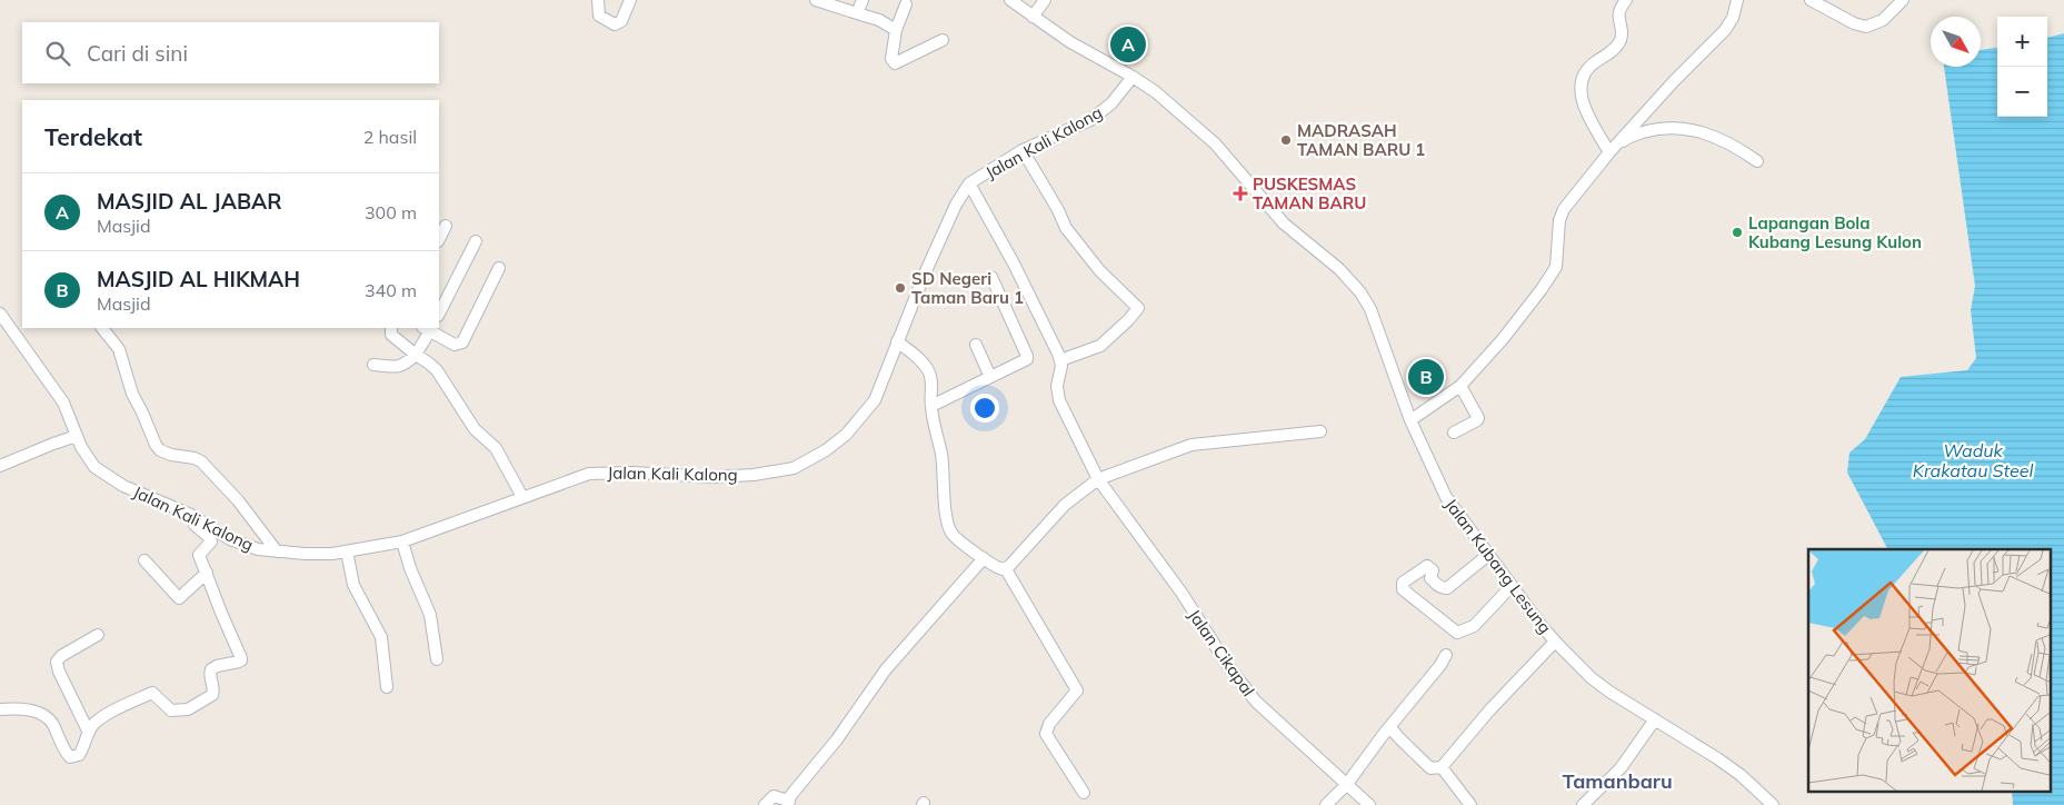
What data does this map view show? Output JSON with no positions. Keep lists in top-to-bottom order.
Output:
{
  "streets": {
    "street": ["Jalan Kali Kalong", "Jalan Kubang Lesung", "Jalan Cikapal"]
  },
  "crossings": [
    ["Jalan Kali Kalong", "Jalan Kubang Lesung"]
  ],
  "districts": ["Tamanbaru"],
  "water": ["Waduk Krakatau Steel"],
  "places": {
    "other": ["MADRASAH TAMAN BARU 1", "Lapangan Bola Kubang Lesung Kulon", "SD Negeri Taman Baru 1"],
    "health": ["PUSKESMAS TAMAN BARU"]
  },
  "north": "bottom right",
  "page": {
    "map_buttons": ["+", "−"],
    "search": "Cari di sini",
    "pins": ["A", "B"],
    "heading": ["Terdekat", "2 hasil"],
    "list": [
      {
        "mark": "A",
        "name": "MASJID AL JABAR",
        "note": "Masjid",
        "value": "300 m"
      },
      {
        "mark": "B",
        "name": "MASJID AL HIKMAH",
        "note": "Masjid",
        "value": "340 m"
      }
    ]
  }
}
